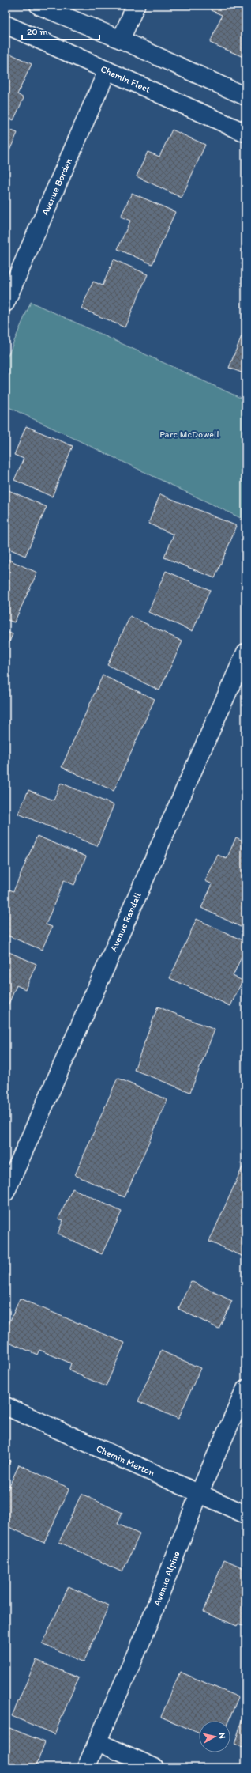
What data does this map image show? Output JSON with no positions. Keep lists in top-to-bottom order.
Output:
{
  "streets": {
    "street": [
      "Chemin Fleet",
      "Avenue Borden",
      "Avenue Randall",
      "Chemin Merton",
      "Avenue Alpine"
    ]
  },
  "crossings": [
    ["Chemin Fleet", "Avenue Borden"],
    ["Chemin Merton", "Avenue Alpine"]
  ],
  "parks": ["Parc McDowell"],
  "scale_bar": "20 m",
  "north": "right"
}
